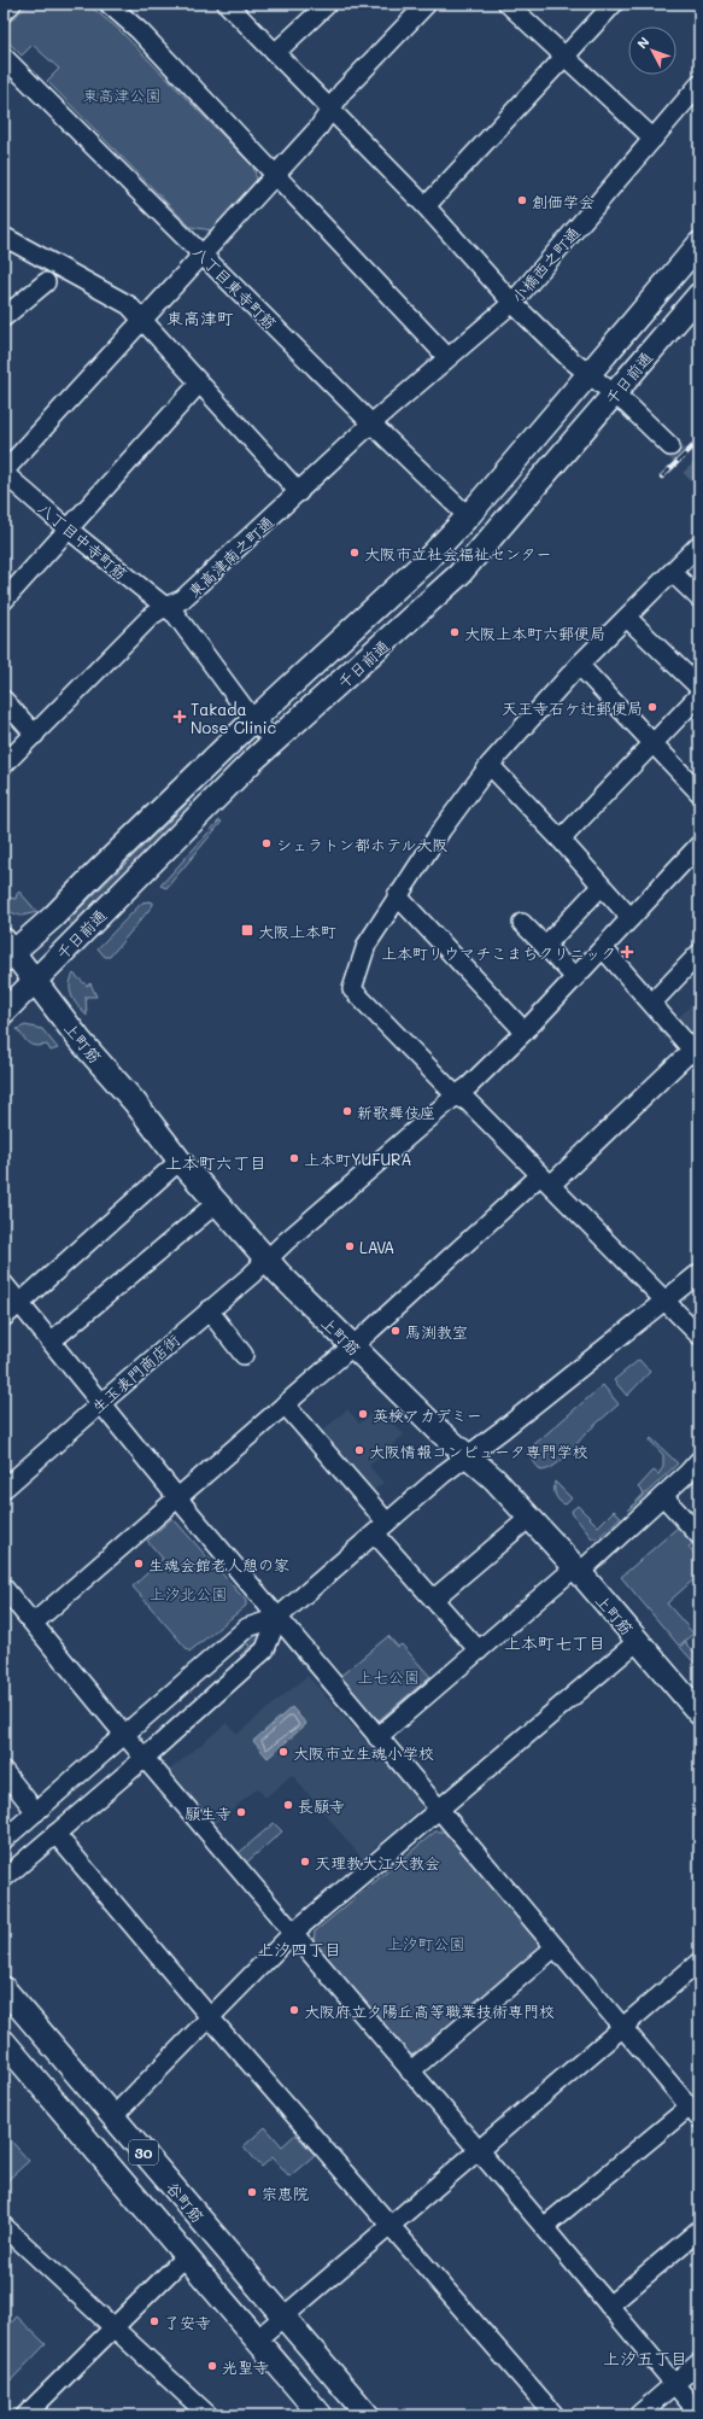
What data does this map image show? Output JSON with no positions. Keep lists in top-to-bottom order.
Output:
{
  "streets": {
    "main road": [
      "千日前通",
      "上町筋",
      "30",
      "谷町筋"
    ],
    "street": [
      "小橋西之町通",
      "八丁目東寺町筋",
      "八丁目中寺町筋",
      "東高津南之町通",
      "生玉表門商店街"
    ]
  },
  "crossings": [
    ["小橋西之町通", "八丁目東寺町筋"],
    ["小橋西之町通", "東高津南之町通"],
    ["八丁目東寺町筋", "千日前通"],
    ["八丁目東寺町筋", "東高津南之町通"],
    ["千日前通", "八丁目中寺町筋"],
    ["千日前通", "上町筋"],
    ["八丁目中寺町筋", "東高津南之町通"],
    ["上町筋", "生玉表門商店街"]
  ],
  "districts": [
    "東高津町",
    "上本町六丁目",
    "上本町七丁目",
    "上汐四丁目",
    "上汐五丁目"
  ],
  "parks": [
    "東高津公園",
    "上汐北公園",
    "上七公園",
    "上汐町公園"
  ],
  "places": {
    "other": [
      "創価学会",
      "大阪市立社会福祉センター",
      "大阪上本町六郵便局",
      "天王寺石ケ辻郵便局",
      "シェラトン都ホテル大阪",
      "新歌舞伎座",
      "上本町YUFURA",
      "LAVA",
      "馬渕教室",
      "英検アカデミー",
      "大阪情報コンピュータ専門学校",
      "生魂会館老人憩の家",
      "大阪市立生魂小学校",
      "長願寺",
      "願生寺",
      "天理教大江大教会",
      "大阪府立夕陽丘高等職業技術専門校",
      "宗恵院",
      "了安寺",
      "光聖寺"
    ],
    "health": ["Takada Nose Clinic", "上本町リウマチこまちクリニック"],
    "transit": ["大阪上本町"]
  },
  "north": "top left"
}
